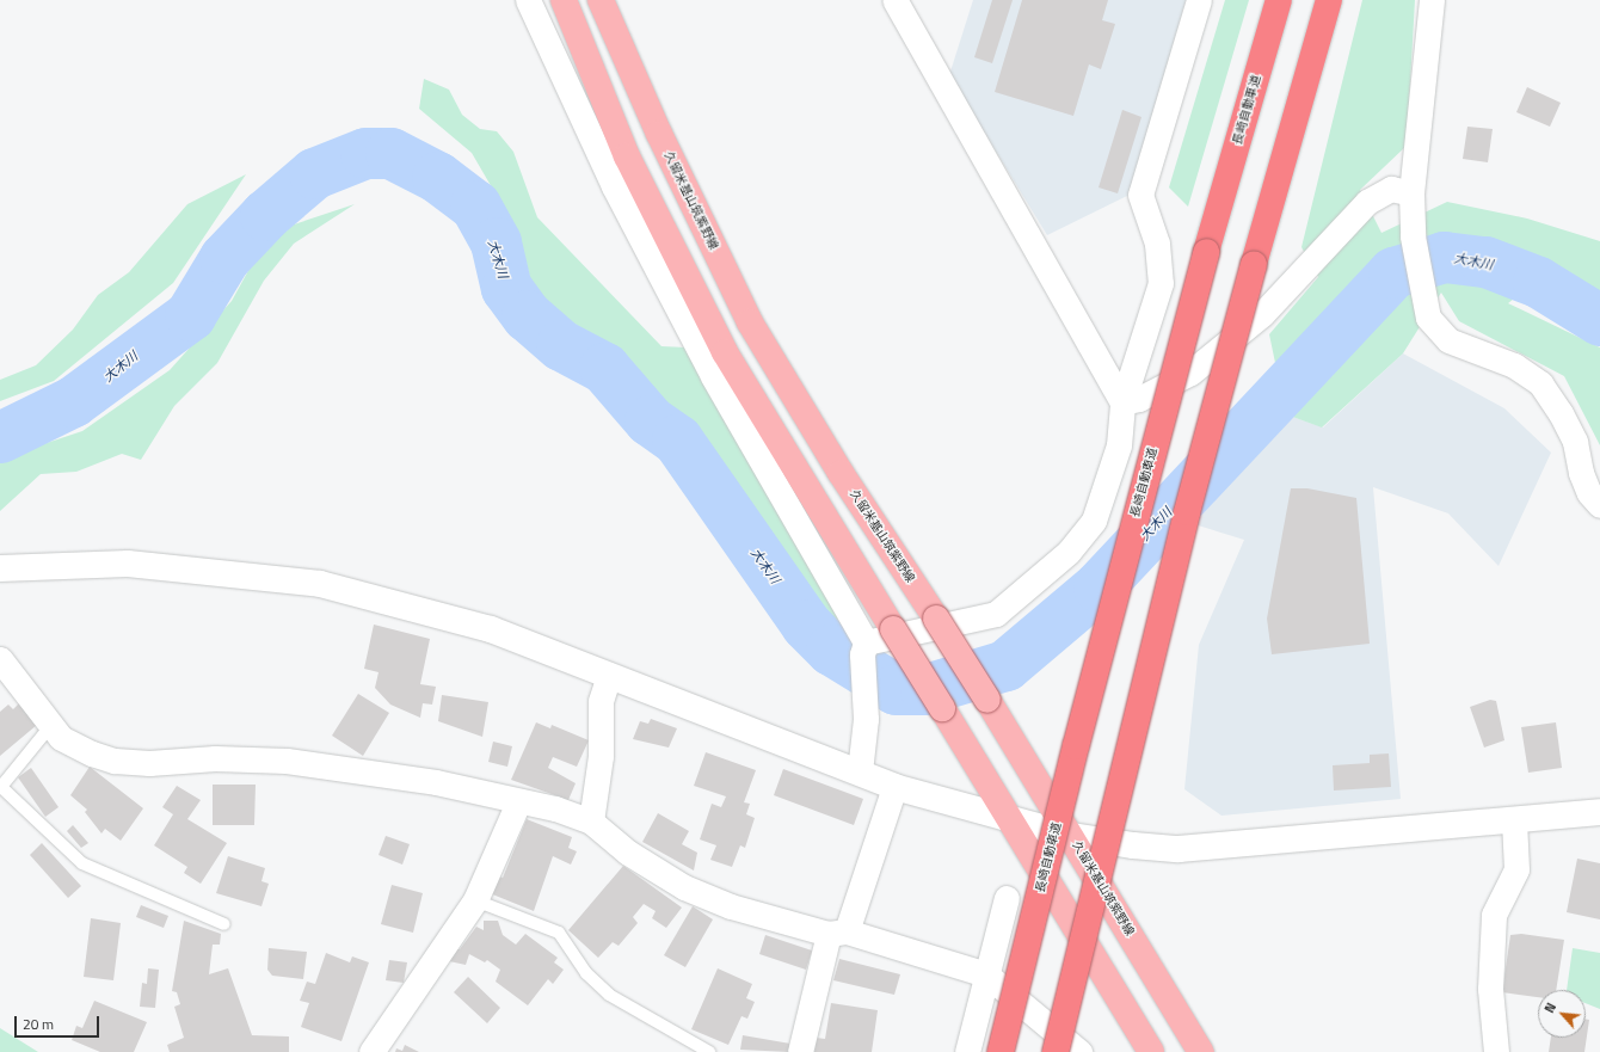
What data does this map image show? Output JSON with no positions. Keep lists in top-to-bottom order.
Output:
{
  "streets": {
    "highway": ["長崎自動車道"],
    "main road": ["久留米基山筑紫野線"]
  },
  "water": ["大木川"],
  "scale_bar": "20 m",
  "north": "top left"
}
